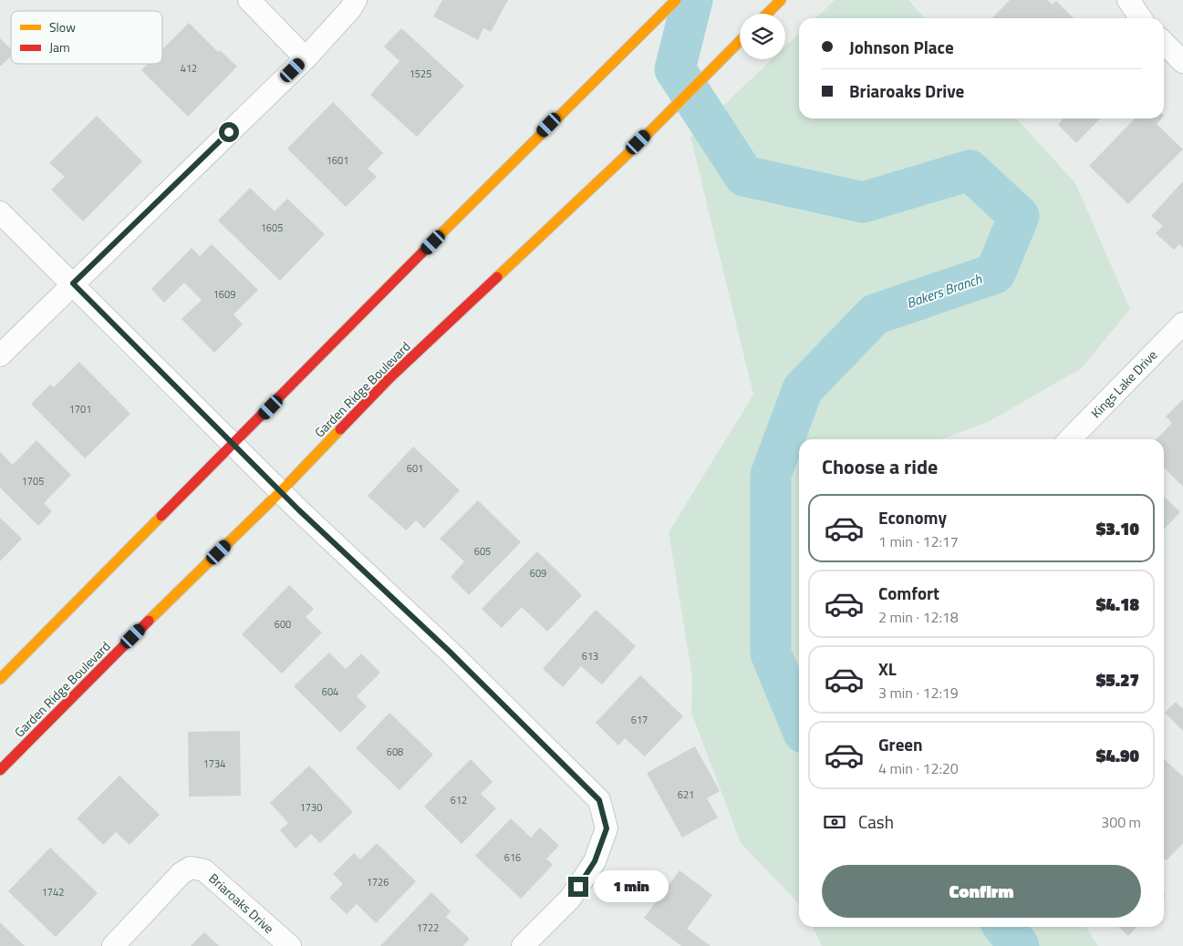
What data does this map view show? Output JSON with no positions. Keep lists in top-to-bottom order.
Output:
{
  "streets": {
    "main road": ["Garden Ridge Boulevard"],
    "street": ["Kings Lake Drive", "Briaroaks Drive"]
  },
  "water": ["Bakers Branch"],
  "house_numbers": [
    "412",
    "1525",
    "1601",
    "1605",
    "1609",
    "1701",
    "601",
    "1705",
    "605",
    "609",
    "600",
    "613",
    "604",
    "617",
    "608",
    "1734",
    "621",
    "612",
    "1730",
    "616",
    "1726",
    "1742",
    "1722"
  ],
  "legend": ["Slow", "Jam"],
  "page": {
    "banner": ["Johnson Place", "Briaroaks Drive"],
    "heading": "Choose a ride",
    "list": [
      {
        "name": "Economy",
        "note": "1 min · 12:17",
        "value": "$3.10"
      },
      {
        "name": "Comfort",
        "note": "2 min · 12:18",
        "value": "$4.18"
      },
      {
        "name": "XL",
        "note": "3 min · 12:19",
        "value": "$5.27"
      },
      {
        "name": "Green",
        "note": "4 min · 12:20",
        "value": "$4.90"
      }
    ],
    "pay": ["Cash", "300 m"],
    "buttons": "Confirm",
    "bubble": "1 min"
  }
}
